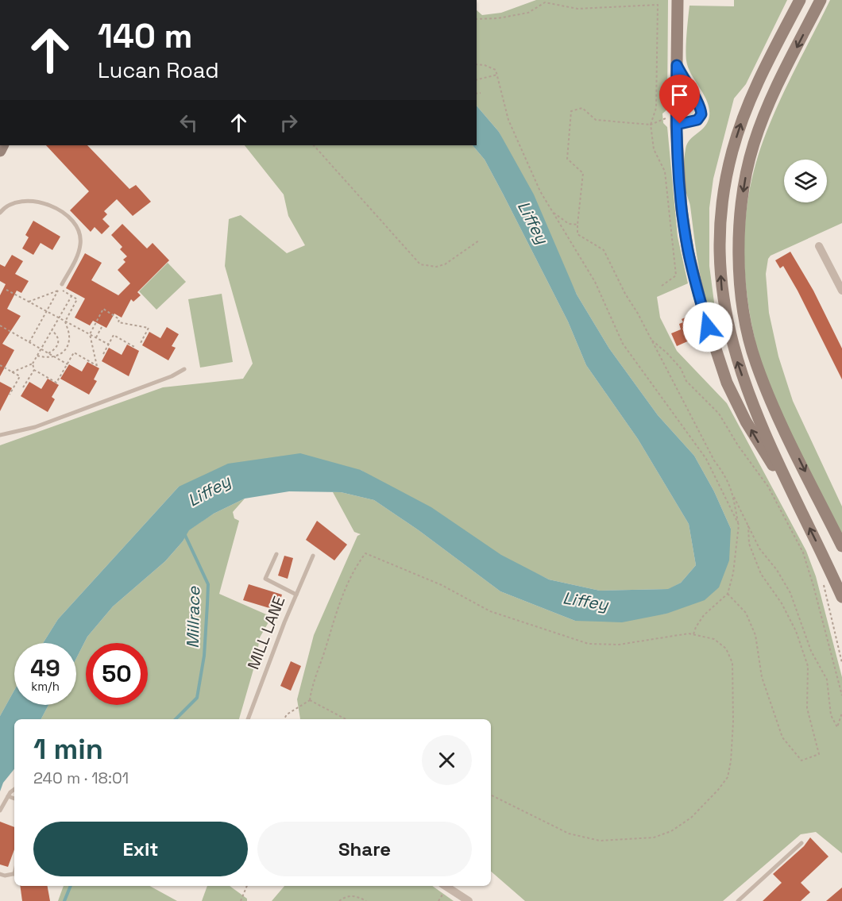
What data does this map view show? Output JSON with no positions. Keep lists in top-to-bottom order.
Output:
{
  "streets": {
    "lane": ["MILL LANE"]
  },
  "water": ["Liffey", "Millrace"],
  "page": {
    "turn": ["140 m", "Lucan Road"],
    "speed": "49 km/h",
    "limit": "50",
    "heading": ["1 min", "240 m · 18:01"],
    "buttons": ["Exit", "Share"]
  }
}
